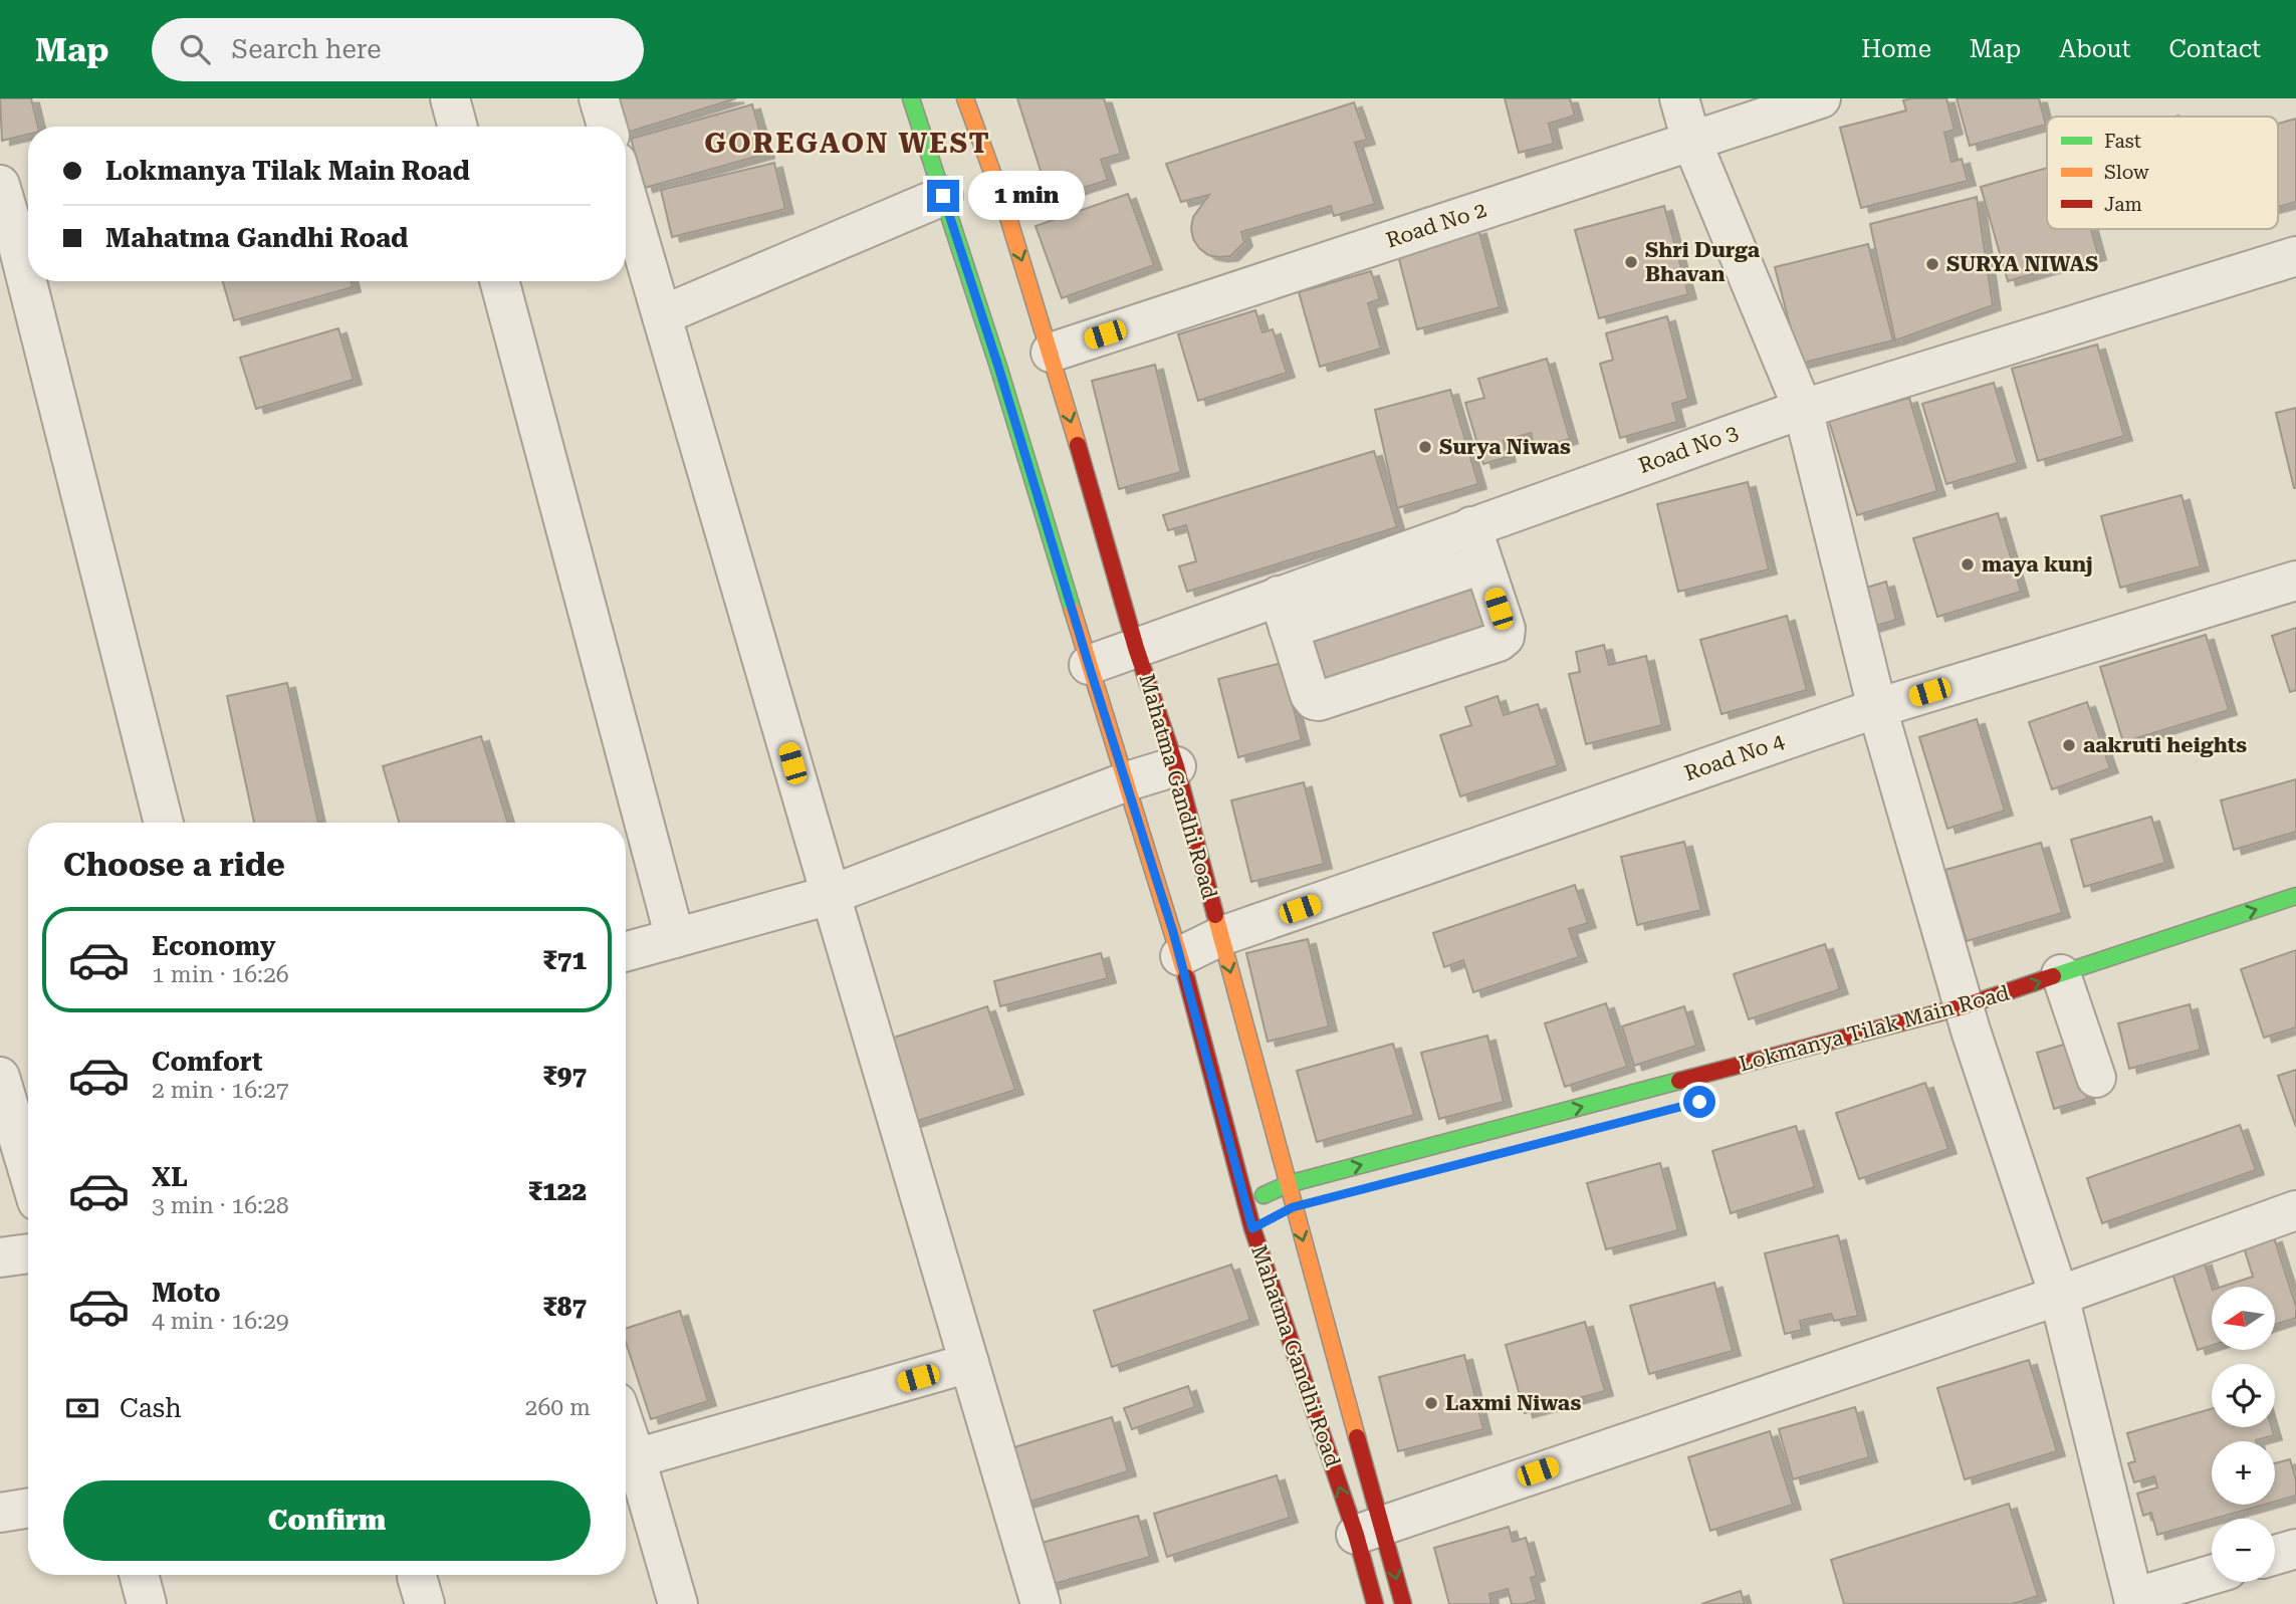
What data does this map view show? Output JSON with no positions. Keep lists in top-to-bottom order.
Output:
{
  "streets": {
    "main road": ["Mahatma Gandhi Road", "Lokmanya Tilak Main Road"],
    "street": ["Road No 2", "Road No 3", "Road No 4"]
  },
  "crossings": [
    ["Road No 2", "Mahatma Gandhi Road"],
    ["Road No 3", "Mahatma Gandhi Road"],
    ["Road No 4", "Mahatma Gandhi Road"],
    ["Mahatma Gandhi Road", "Lokmanya Tilak Main Road"]
  ],
  "one_way": ["Lokmanya Tilak Main Road"],
  "districts": ["GOREGAON WEST"],
  "places": [
    "Shri Durga Bhavan",
    "SURYA NIWAS",
    "Surya Niwas",
    "maya kunj",
    "aakruti heights",
    "Laxmi Niwas"
  ],
  "legend": ["Fast", "Slow", "Jam"],
  "north": "left",
  "page": {
    "header": "Map",
    "search": "Search here",
    "nav": [
      "Home",
      "Map",
      "About",
      "Contact"
    ],
    "banner": ["Lokmanya Tilak Main Road", "Mahatma Gandhi Road"],
    "bubble": "1 min",
    "heading": "Choose a ride",
    "list": [
      {
        "name": "Economy",
        "note": "1 min · 16:26",
        "value": "₹71"
      },
      {
        "name": "Comfort",
        "note": "2 min · 16:27",
        "value": "₹97"
      },
      {
        "name": "XL",
        "note": "3 min · 16:28",
        "value": "₹122"
      },
      {
        "name": "Moto",
        "note": "4 min · 16:29",
        "value": "₹87"
      }
    ],
    "map_buttons": ["+", "−"],
    "pay": ["Cash", "260 m"],
    "buttons": "Confirm"
  }
}
